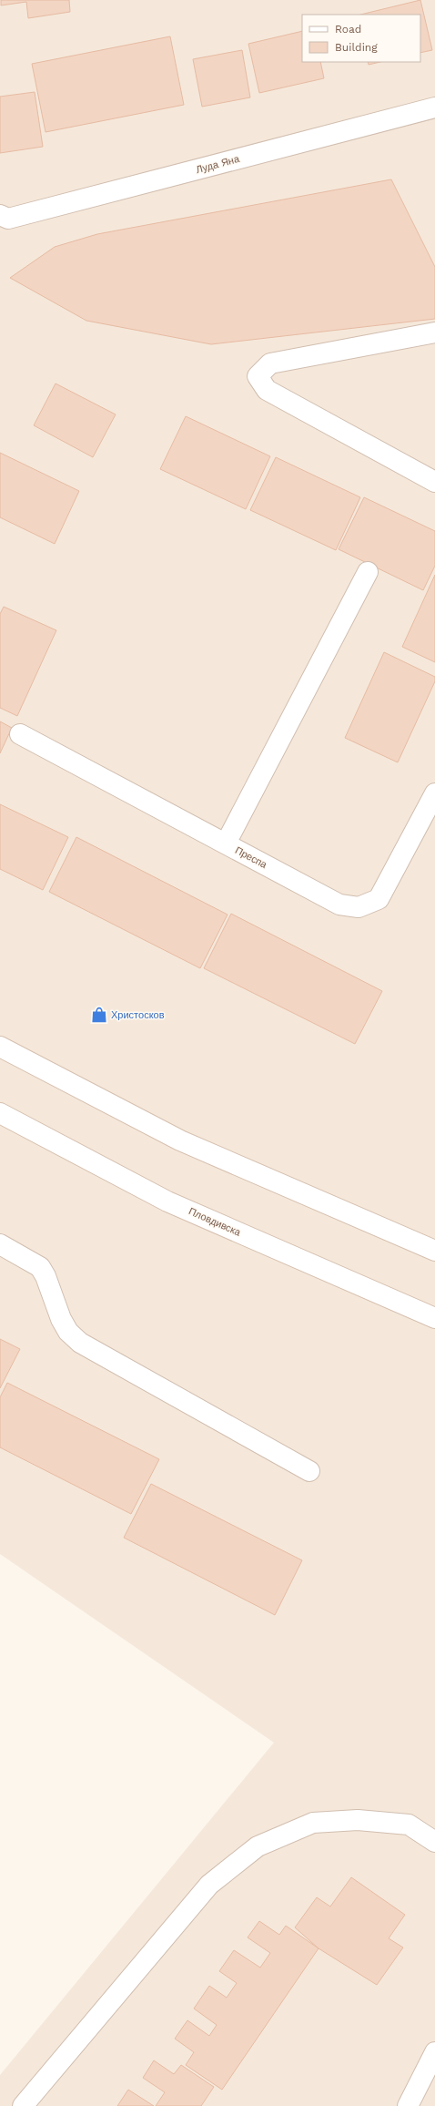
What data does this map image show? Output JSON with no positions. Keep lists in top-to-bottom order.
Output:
{
  "streets": {
    "street": ["Луда Яна", "Преспа", "Пловдивска"]
  },
  "places": {
    "shop": ["Христосков"]
  },
  "legend": ["Road", "Building"]
}
